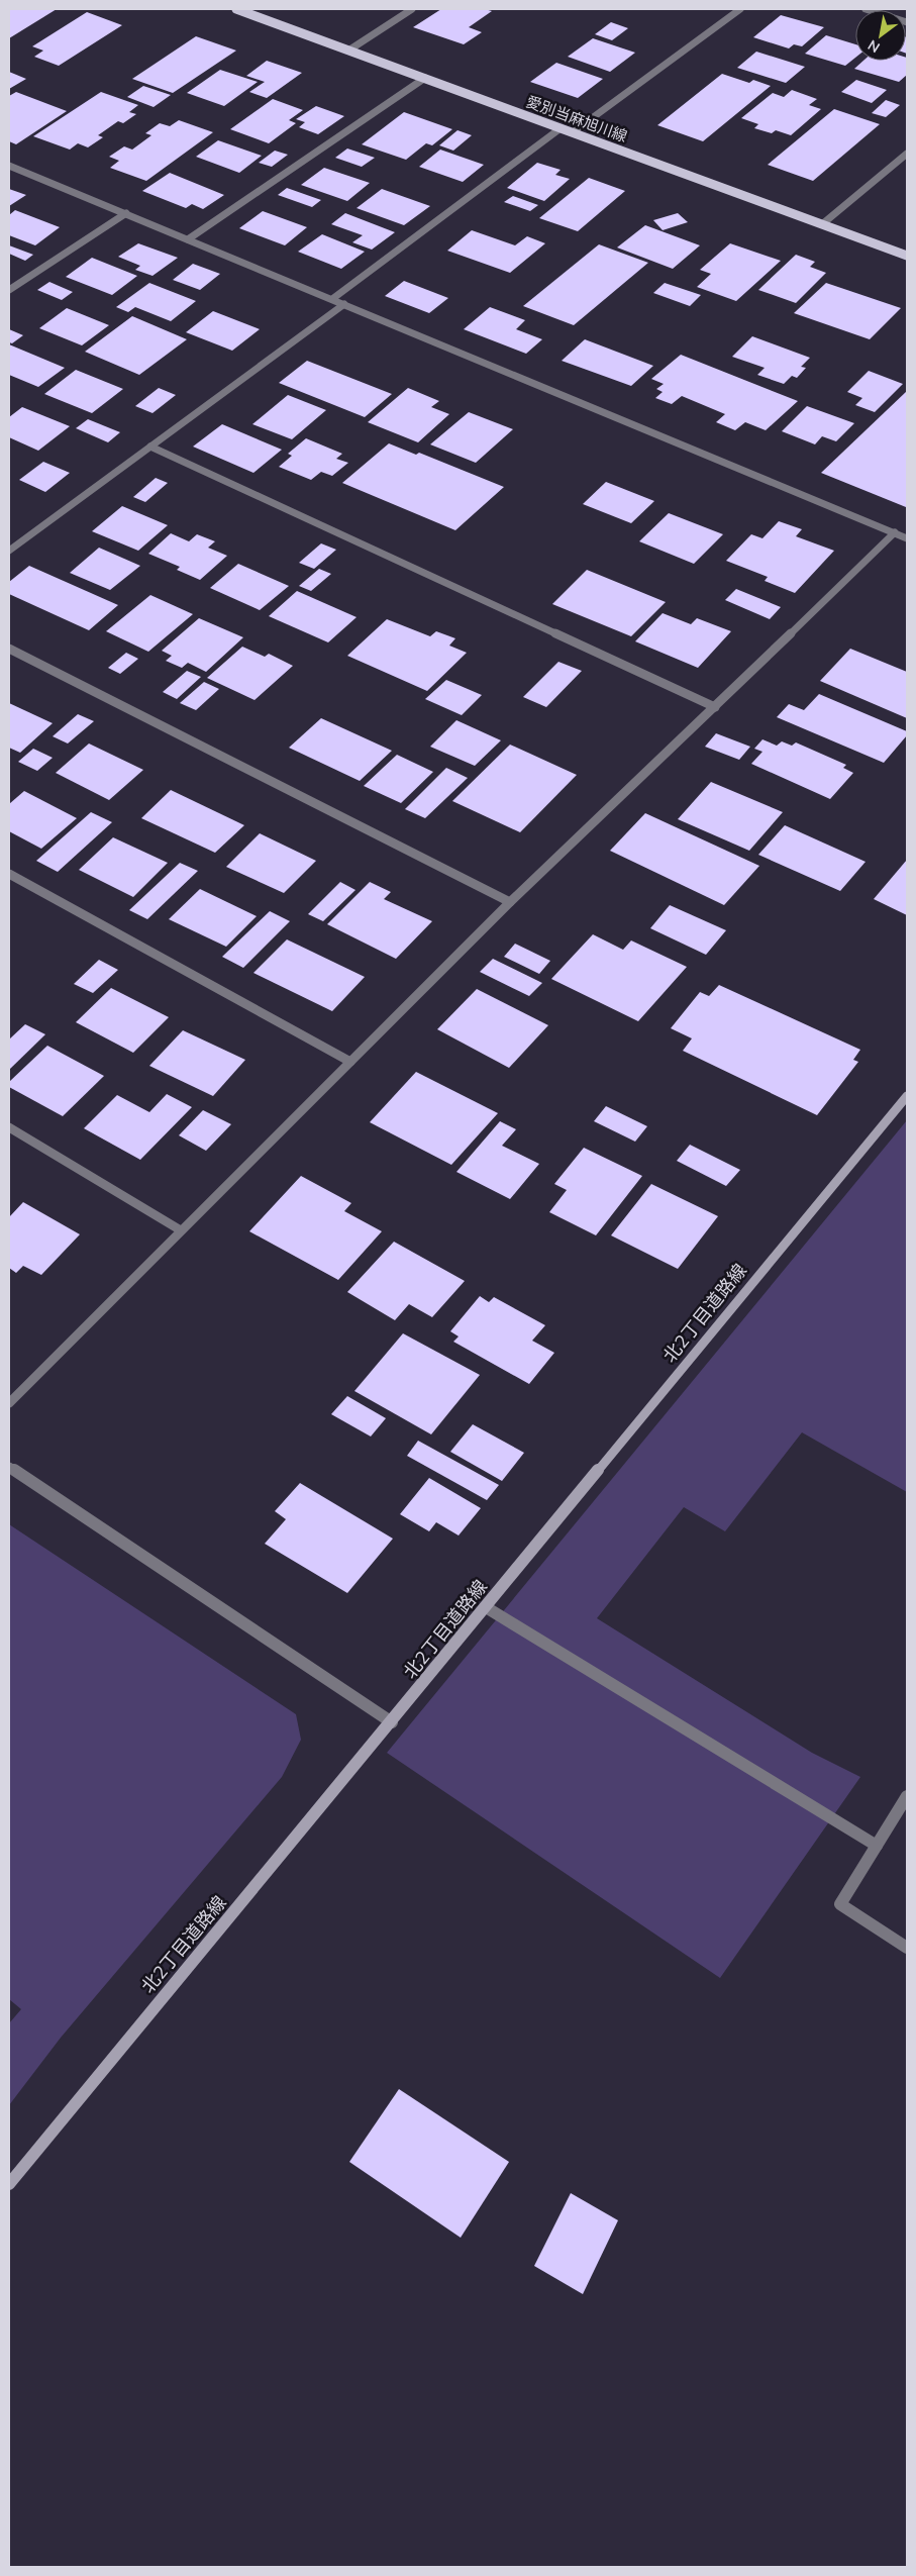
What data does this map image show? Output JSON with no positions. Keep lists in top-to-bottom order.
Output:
{
  "streets": {
    "main road": ["愛別当麻旭川線"],
    "street": ["北2丁目道路線"]
  },
  "north": "bottom left"
}
